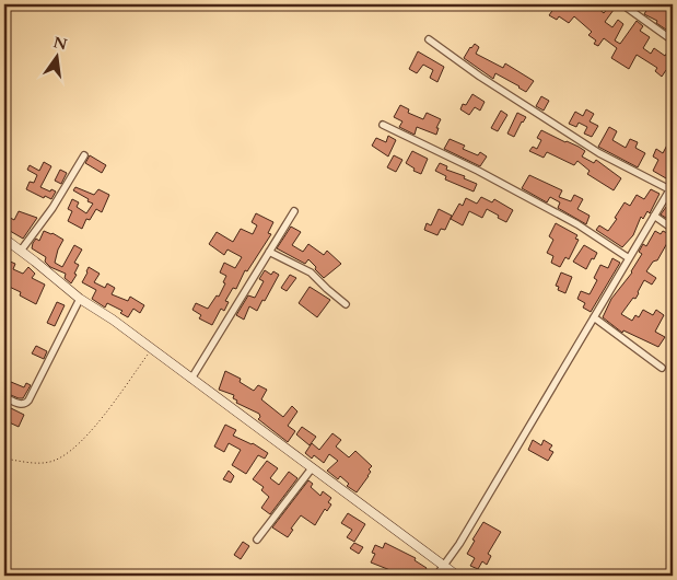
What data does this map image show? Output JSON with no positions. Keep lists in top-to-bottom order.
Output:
{
  "north": "top"
}
